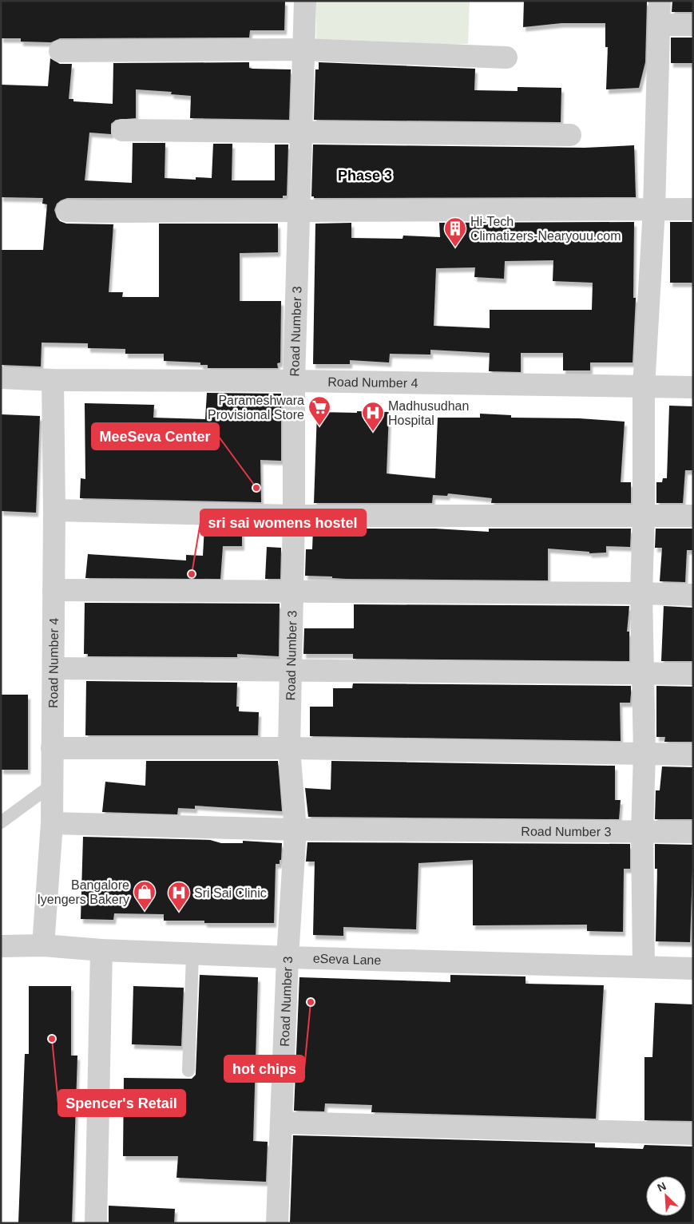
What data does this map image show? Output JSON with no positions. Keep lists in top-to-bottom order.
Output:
{
  "streets": {
    "street": ["Road Number 3", "Road Number 4", "eSeva Lane"]
  },
  "crossings": [
    ["Road Number 3", "Road Number 4"],
    ["Road Number 3", "eSeva Lane"],
    ["Road Number 4", "eSeva Lane"]
  ],
  "districts": ["Phase 3"],
  "places": {
    "building": ["Hi-Tech Climatizers-Nearyouu.com"],
    "supermarket": ["Parameshwara Provisional Store"],
    "hospital": ["Madhusudhan Hospital", "Sri Sai Clinic"],
    "other": [
      "MeeSeva Center",
      "sri sai womens hostel",
      "hot chips",
      "Spencer's Retail"
    ],
    "shop": ["Bangalore Iyengers Bakery"]
  },
  "north": "top left"
}
